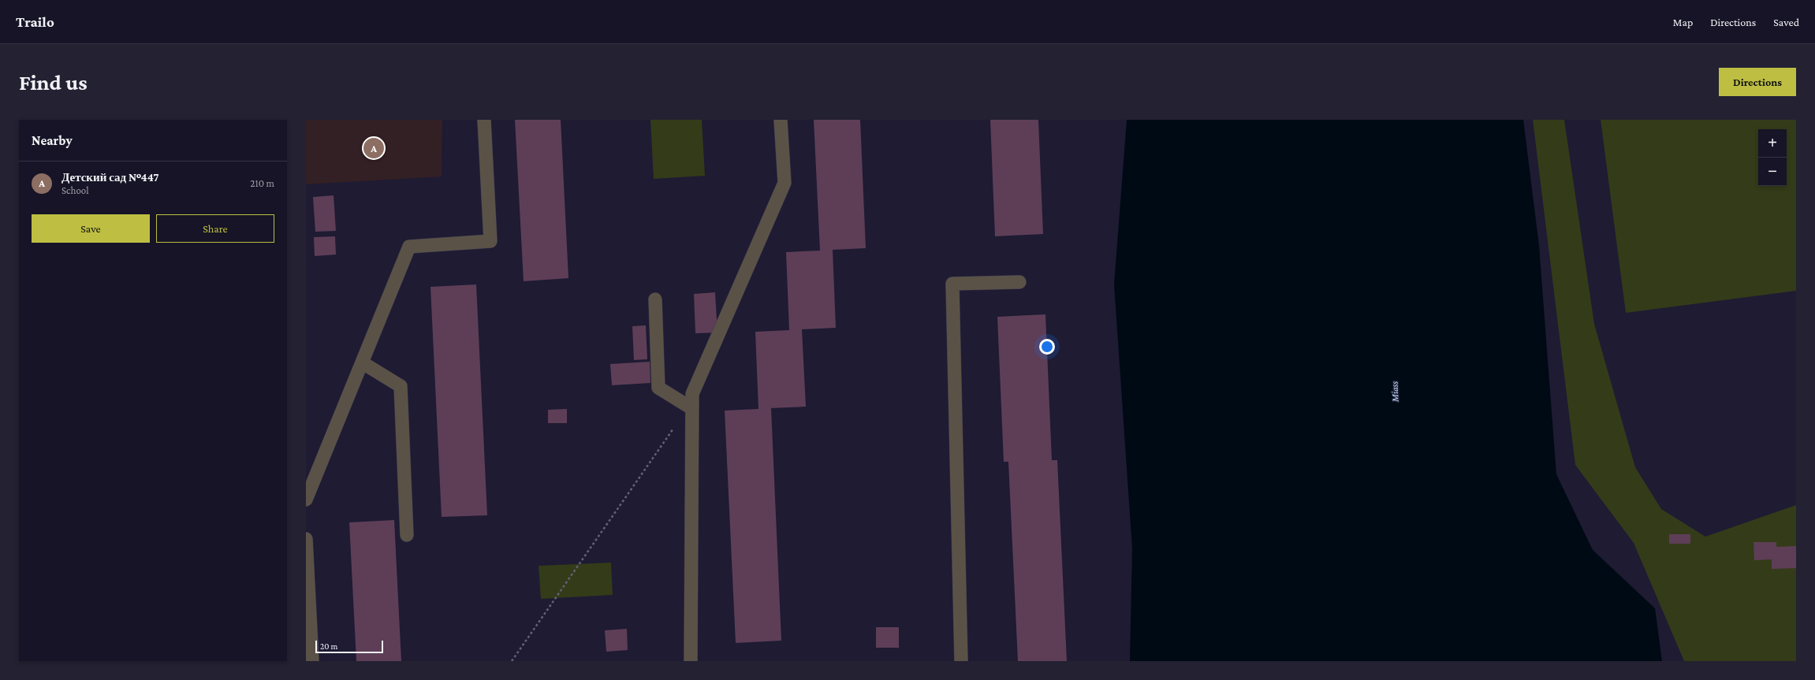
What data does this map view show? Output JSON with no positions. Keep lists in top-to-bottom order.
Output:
{
  "water": ["Miass"],
  "scale_bar": "20 m",
  "page": {
    "header": "Trailo",
    "nav": ["Map", "Directions", "Saved"],
    "buttons": [
      "Directions",
      ["Save", "Share"]
    ],
    "title": "Find us",
    "heading": "Nearby",
    "map_buttons": ["+", "−"],
    "pins": "A",
    "list": [
      {
        "mark": "A",
        "name": "Детский сад №447",
        "note": "School",
        "value": "210 m"
      }
    ],
    "scale": "20 m"
  }
}
